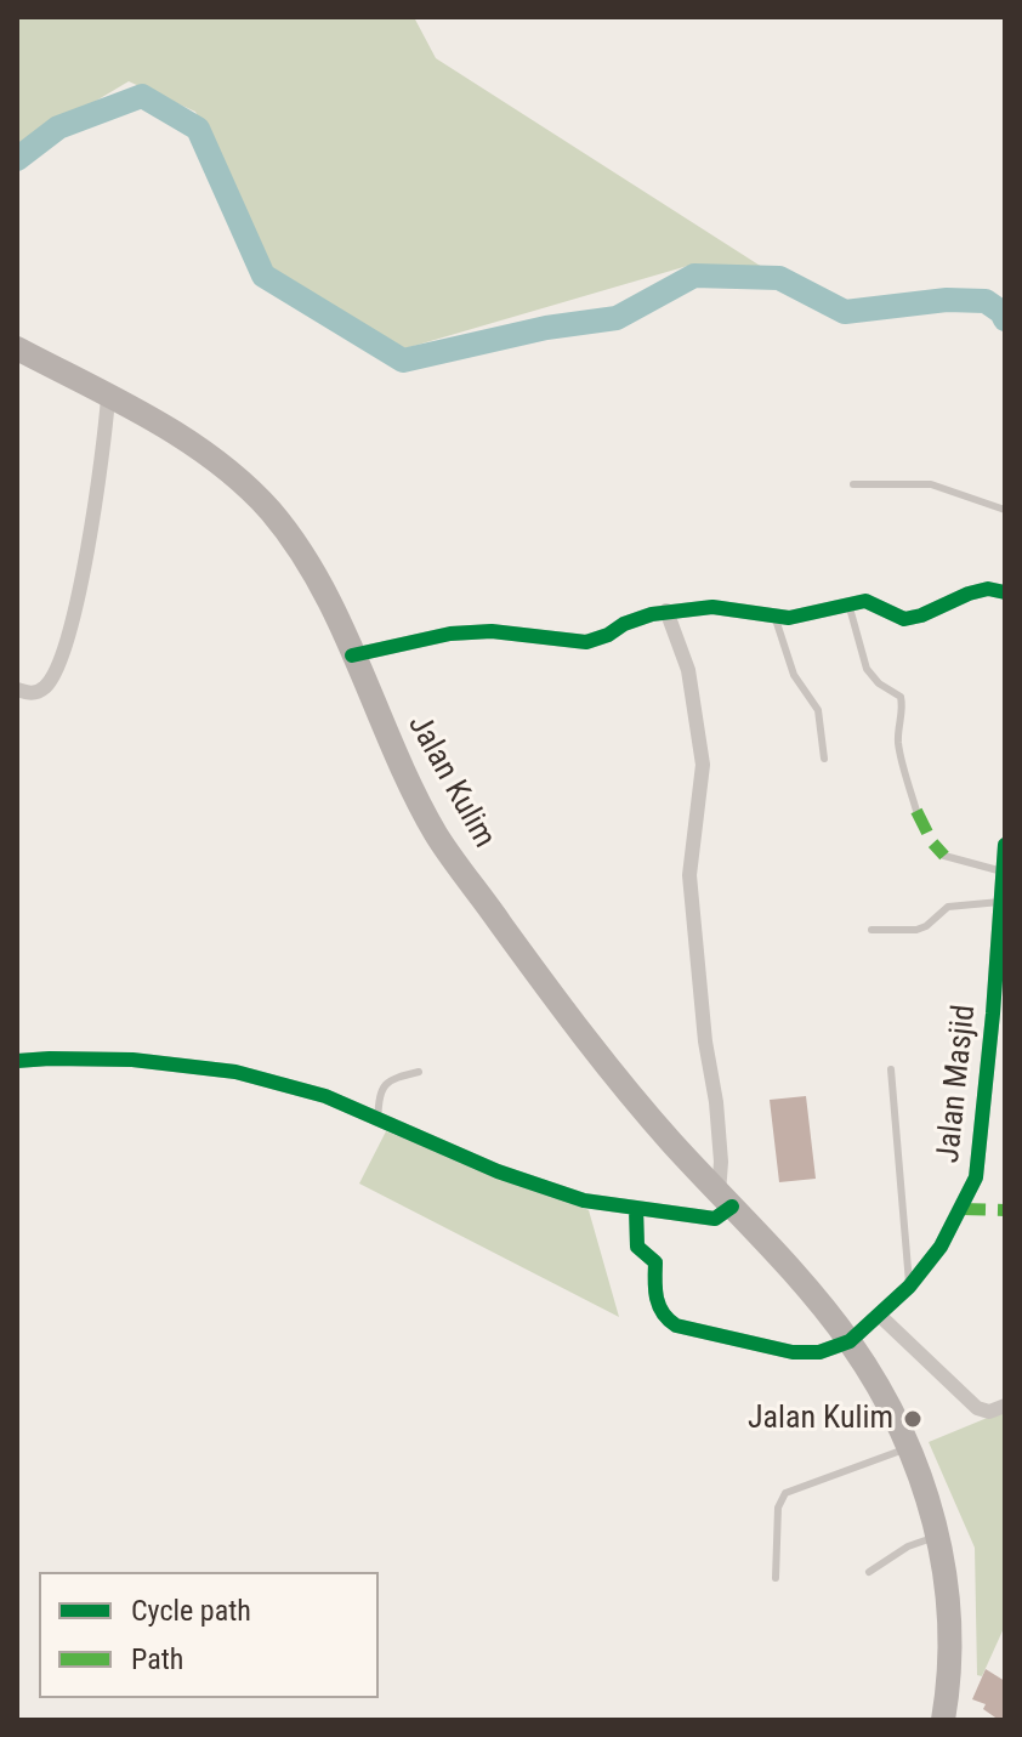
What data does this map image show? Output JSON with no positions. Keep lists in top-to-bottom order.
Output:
{
  "streets": {
    "main road": ["Jalan Kulim"],
    "street": ["Jalan Masjid"]
  },
  "crossings": [
    ["Jalan Kulim", "Jalan Masjid"]
  ],
  "places": ["Jalan Kulim"],
  "legend": ["Cycle path", "Path"]
}
